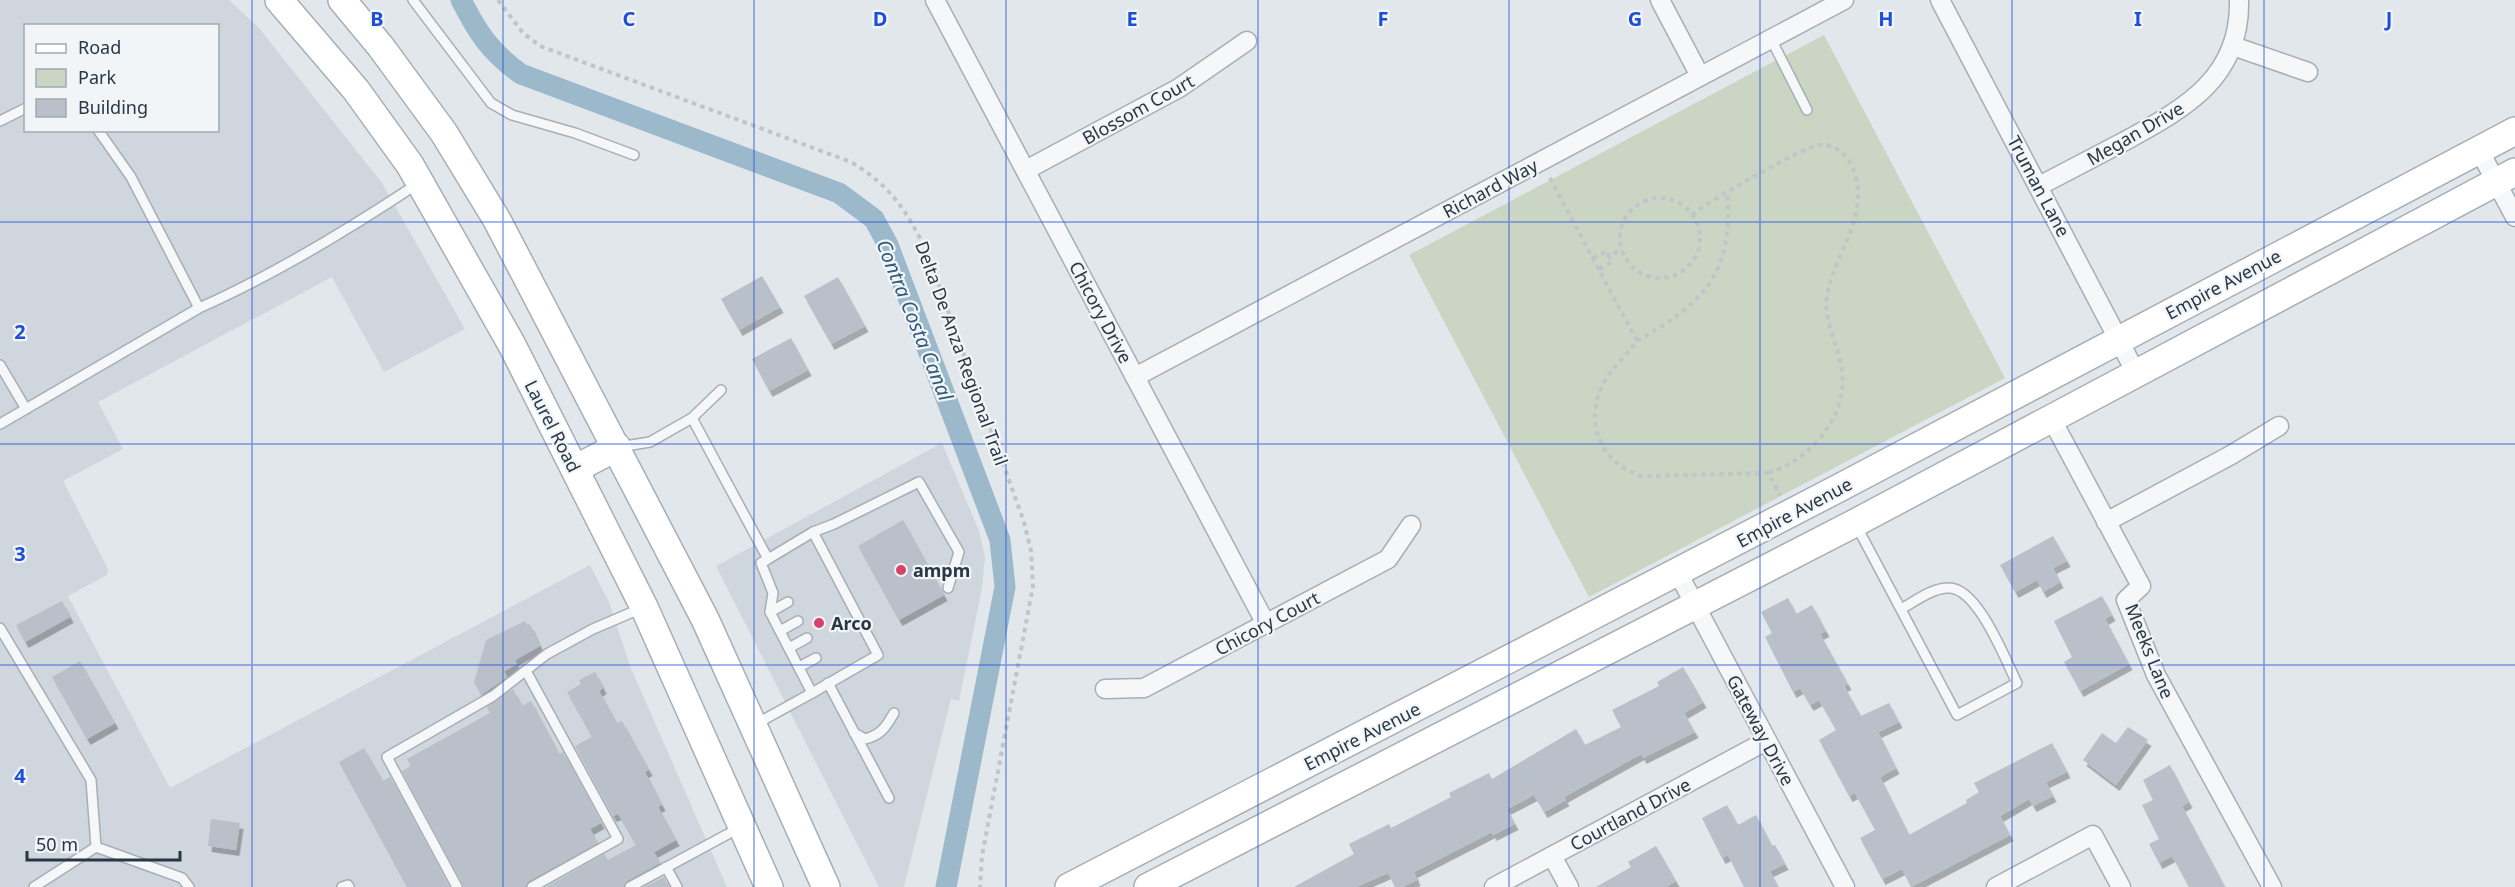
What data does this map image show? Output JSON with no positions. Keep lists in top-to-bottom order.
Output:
{
  "streets": {
    "main road": ["Empire Avenue", "Laurel Road"],
    "street": [
      "Blossom Court",
      "Megan Drive",
      "Truman Lane",
      "Richard Way",
      "Chicory Drive",
      "Chicory Court",
      "Meeks Lane",
      "Gateway Drive",
      "Courtland Drive"
    ],
    "path": ["Delta De Anza Regional Trail"]
  },
  "crossings": [
    ["Blossom Court", "Chicory Drive"],
    ["Megan Drive", "Truman Lane"],
    ["Truman Lane", "Empire Avenue"],
    ["Richard Way", "Chicory Drive"],
    ["Empire Avenue", "Meeks Lane"],
    ["Empire Avenue", "Gateway Drive"],
    ["Chicory Drive", "Chicory Court"],
    ["Gateway Drive", "Courtland Drive"]
  ],
  "water": ["Contra Costa Canal"],
  "places": ["ampm", "Arco"],
  "legend": ["Road", "Park", "Building"],
  "scale_bar": "50 m",
  "grid": {
    "columns": [
      "B",
      "C",
      "D",
      "E",
      "F",
      "G",
      "H",
      "I",
      "J"
    ],
    "rows": ["2", "3", "4"]
  }
}
